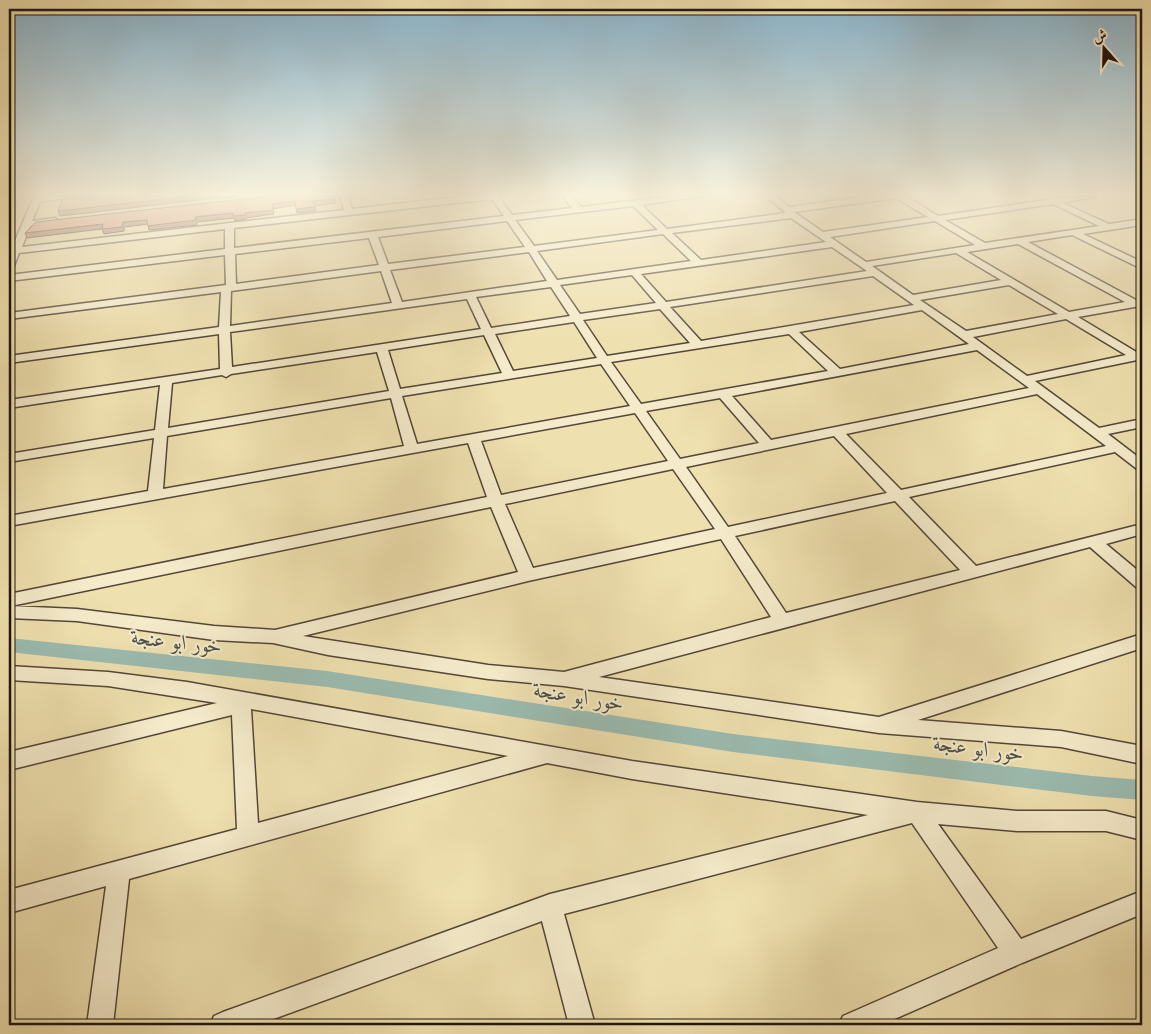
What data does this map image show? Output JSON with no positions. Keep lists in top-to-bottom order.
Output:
{
  "water": ["خور ابو عنجة"],
  "north": "top"
}
